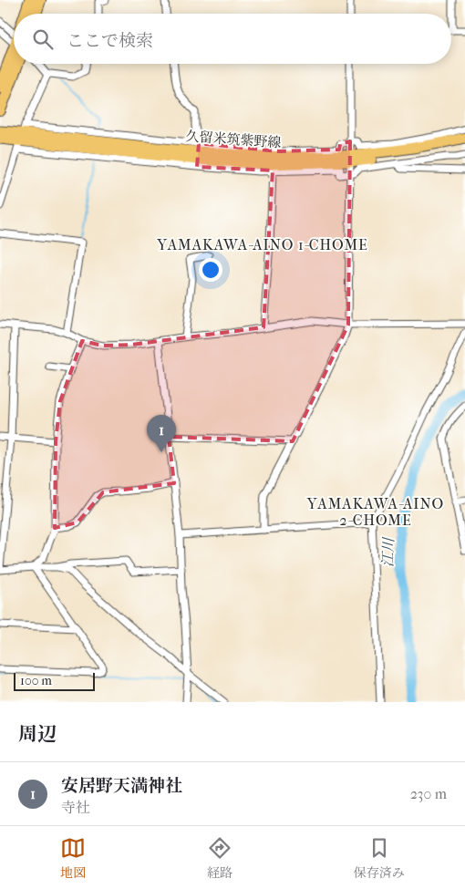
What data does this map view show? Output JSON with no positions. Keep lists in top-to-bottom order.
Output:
{
  "streets": {
    "main road": ["久留米筑紫野線"]
  },
  "districts": ["YAMAKAWA-AINO 1-CHOME", "YAMAKAWA-AINO 2-CHOME"],
  "water": ["江川"],
  "scale_bar": "100 m",
  "page": {
    "search": "ここで検索",
    "pins": "1",
    "scale": "100 m",
    "heading": "周辺",
    "list": [
      {
        "mark": "1",
        "name": "安居野天満神社",
        "note": "寺社",
        "value": "230 m"
      }
    ],
    "nav": ["地図", "経路", "保存済み"]
  }
}
